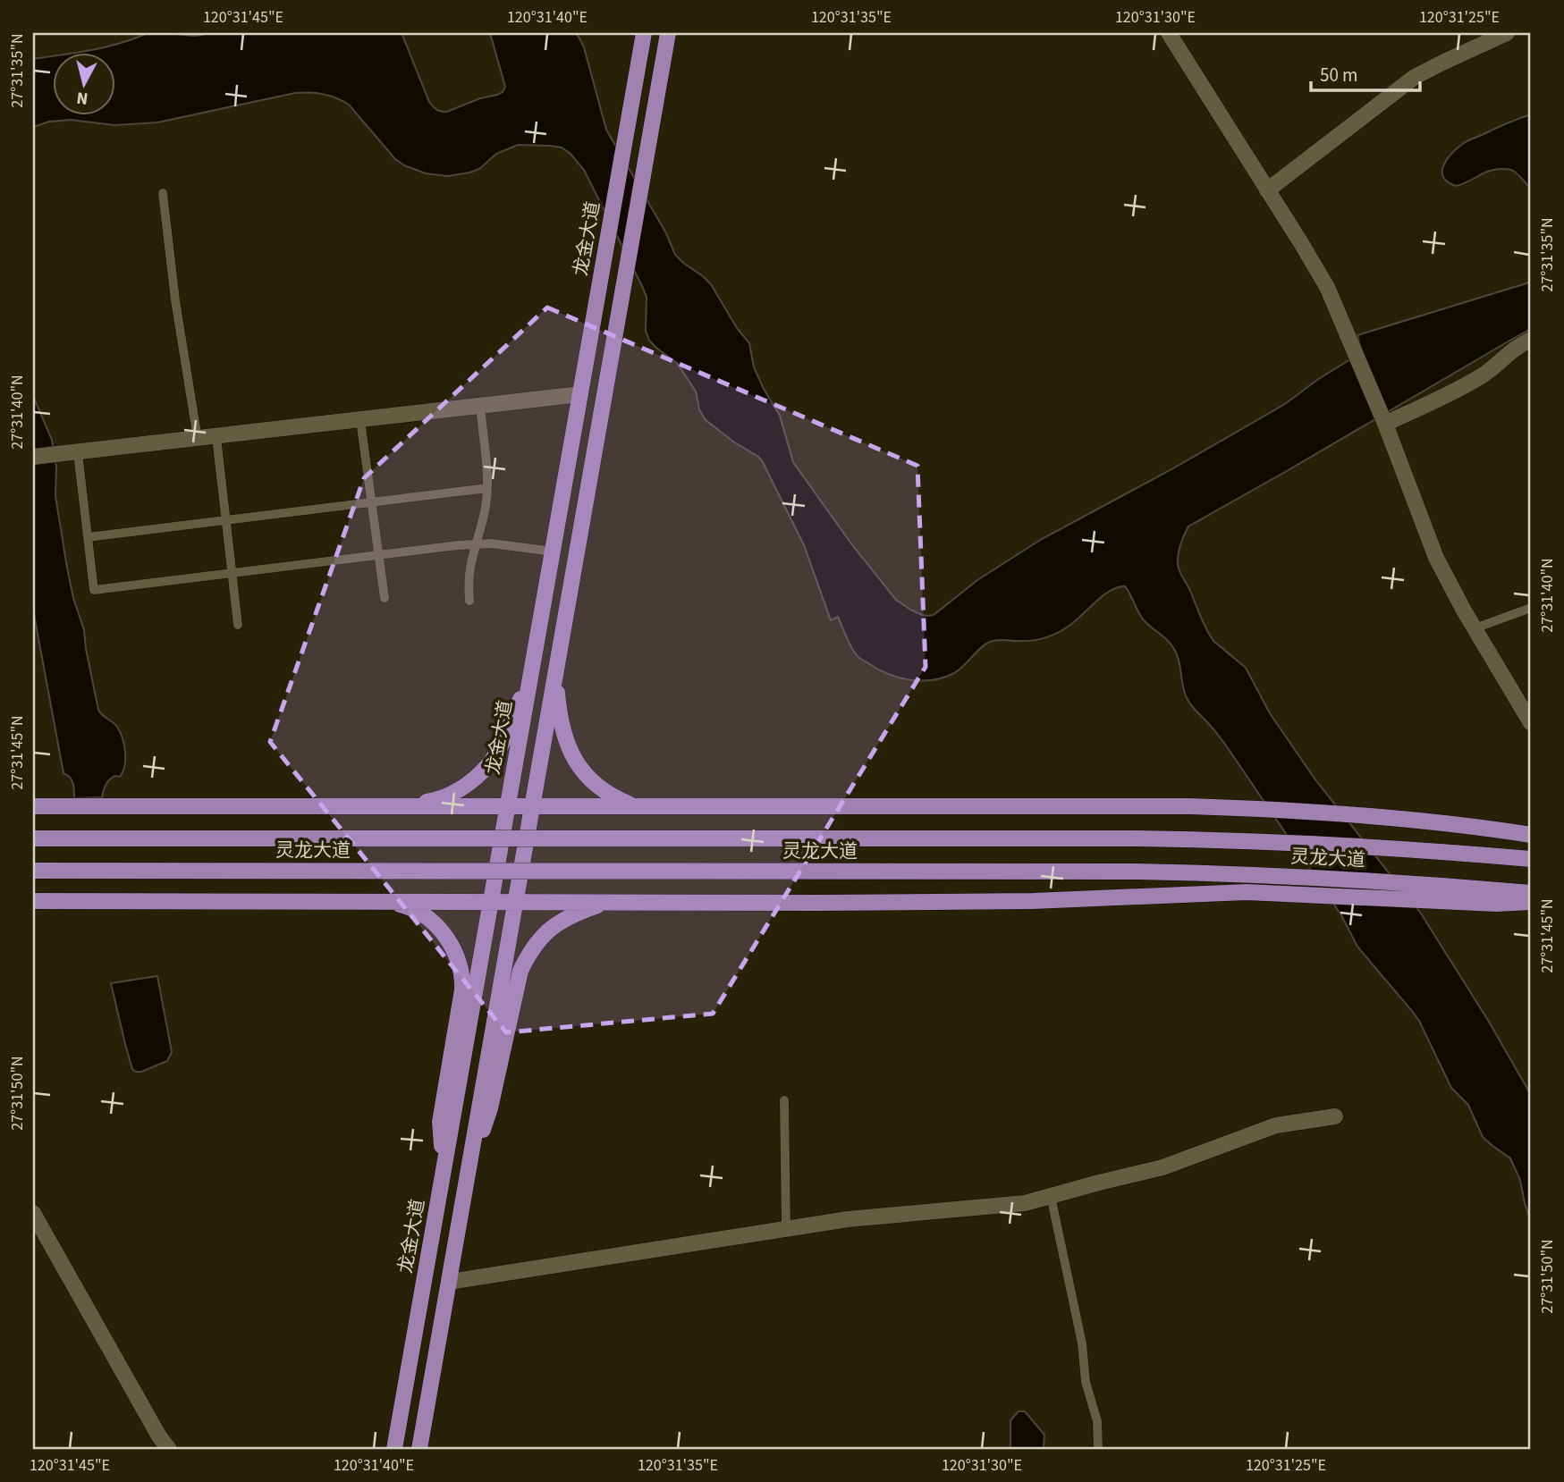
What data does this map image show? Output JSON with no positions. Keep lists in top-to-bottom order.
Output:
{
  "streets": {
    "main road": ["龙金大道", "灵龙大道"]
  },
  "scale_bar": "50 m",
  "north": "bottom",
  "coordinates": [
    "120°31'45\"E",
    "120°31'40\"E",
    "120°31'35\"E",
    "120°31'30\"E",
    "120°31'25\"E",
    "27°31'35\"N",
    "27°31'40\"N",
    "27°31'45\"N",
    "27°31'50\"N"
  ]
}
